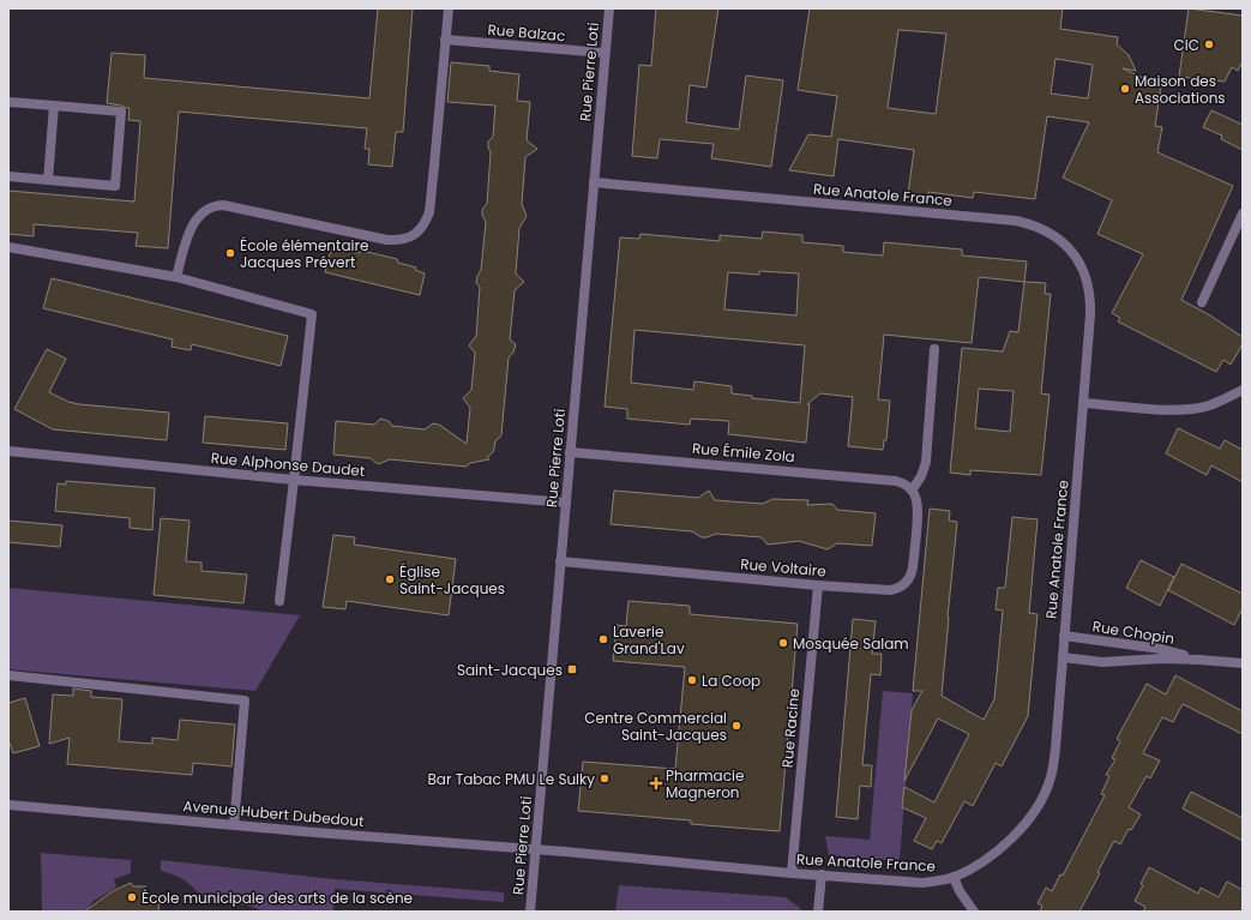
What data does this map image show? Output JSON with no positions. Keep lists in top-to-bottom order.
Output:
{
  "streets": {
    "street": [
      "Rue Balzac",
      "Rue Pierre Loti",
      "Rue Anatole France",
      "Rue Émile Zola",
      "Rue Alphonse Daudet",
      "Rue Voltaire",
      "Rue Chopin",
      "Rue Racine",
      "Avenue Hubert Dubedout"
    ]
  },
  "crossings": [
    ["Rue Balzac", "Rue Pierre Loti"],
    ["Rue Pierre Loti", "Rue Anatole France"],
    ["Rue Pierre Loti", "Rue Émile Zola"],
    ["Rue Pierre Loti", "Rue Alphonse Daudet"],
    ["Rue Pierre Loti", "Rue Voltaire"],
    ["Rue Pierre Loti", "Avenue Hubert Dubedout"],
    ["Rue Anatole France", "Rue Chopin"],
    ["Rue Anatole France", "Rue Racine"],
    ["Rue Anatole France", "Avenue Hubert Dubedout"],
    ["Rue Émile Zola", "Rue Voltaire"],
    ["Rue Voltaire", "Rue Racine"]
  ],
  "places": {
    "other": [
      "CIC",
      "Maison des Associations",
      "École élémentaire Jacques Prévert",
      "Église Saint-Jacques",
      "Laverie Grand'Lav",
      "Mosquée Salam",
      "La Coop",
      "Centre Commercial Saint-Jacques",
      "Bar Tabac PMU Le Sulky",
      "École municipale des arts de la scène"
    ],
    "transit": ["Saint-Jacques"],
    "health": ["Pharmacie Magneron"]
  }
}
